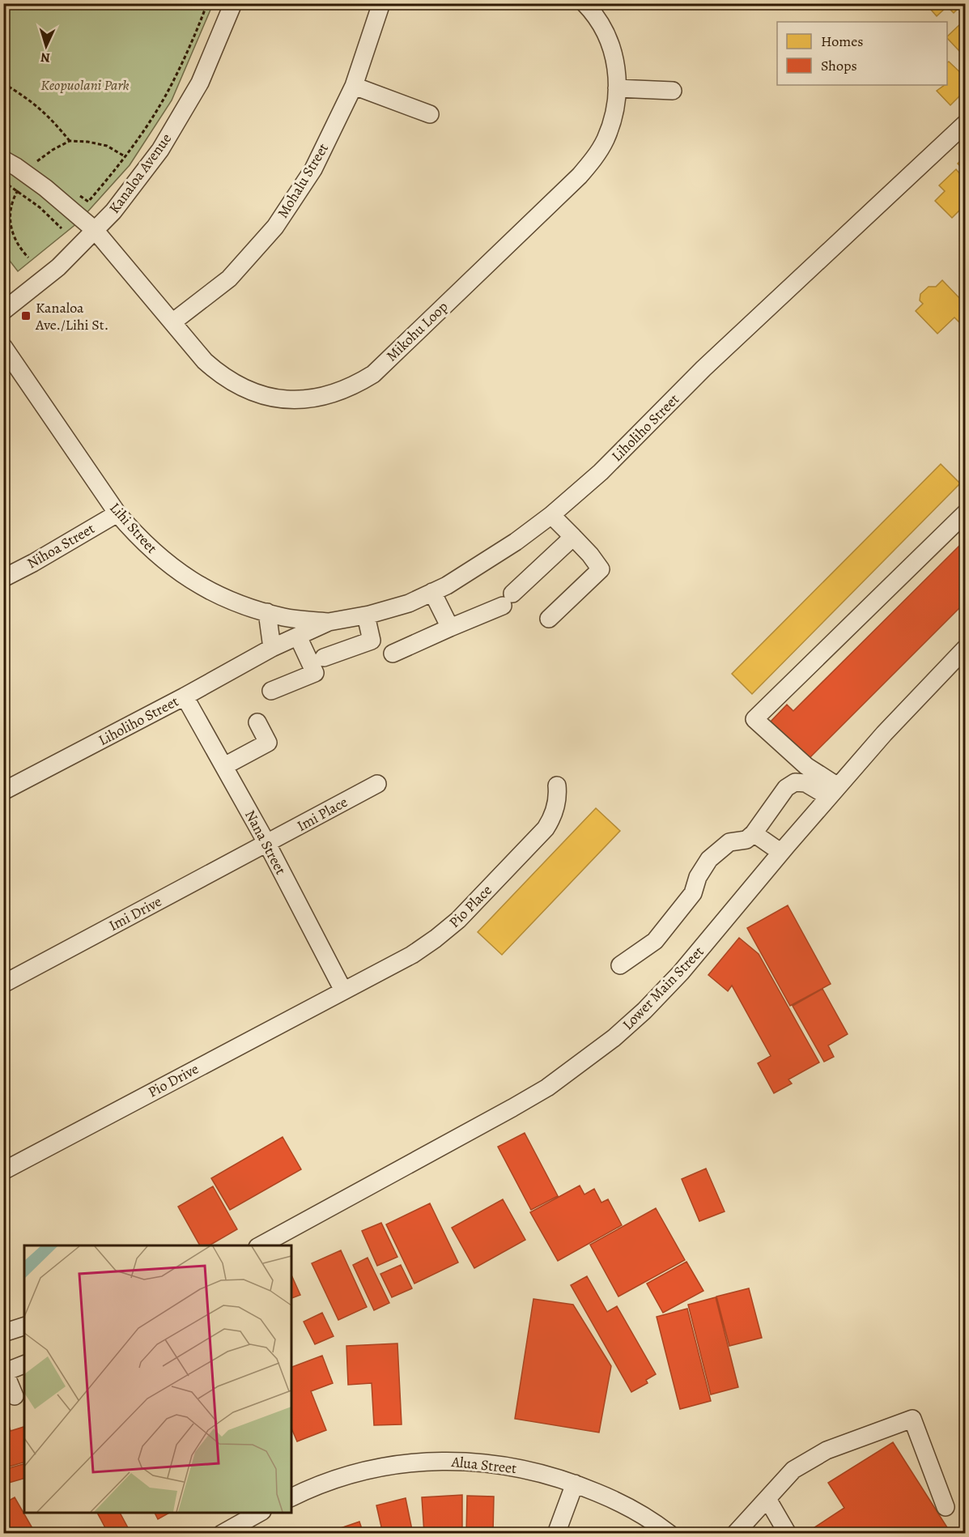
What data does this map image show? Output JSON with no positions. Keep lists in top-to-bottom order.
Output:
{
  "streets": {
    "street": [
      "Kanaloa Avenue",
      "Mohalu Street",
      "Mikohu Loop",
      "Liholiho Street",
      "Lihi Street",
      "Nihoa Street",
      "Imi Place",
      "Nana Street",
      "Pio Place",
      "Imi Drive",
      "Lower Main Street",
      "Pio Drive",
      "Alua Street"
    ]
  },
  "crossings": [
    ["Kanaloa Avenue", "Mikohu Loop"],
    ["Mohalu Street", "Mikohu Loop"],
    ["Liholiho Street", "Lihi Street"],
    ["Liholiho Street", "Nana Street"],
    ["Lihi Street", "Nihoa Street"],
    ["Imi Place", "Nana Street"],
    ["Imi Place", "Imi Drive"],
    ["Nana Street", "Pio Place"],
    ["Nana Street", "Imi Drive"],
    ["Nana Street", "Pio Drive"],
    ["Pio Place", "Pio Drive"]
  ],
  "parks": ["Keopuolani Park"],
  "places": {
    "transit": ["Kanaloa Ave./Lihi St."]
  },
  "legend": ["Homes", "Shops"],
  "north": "bottom"
}
